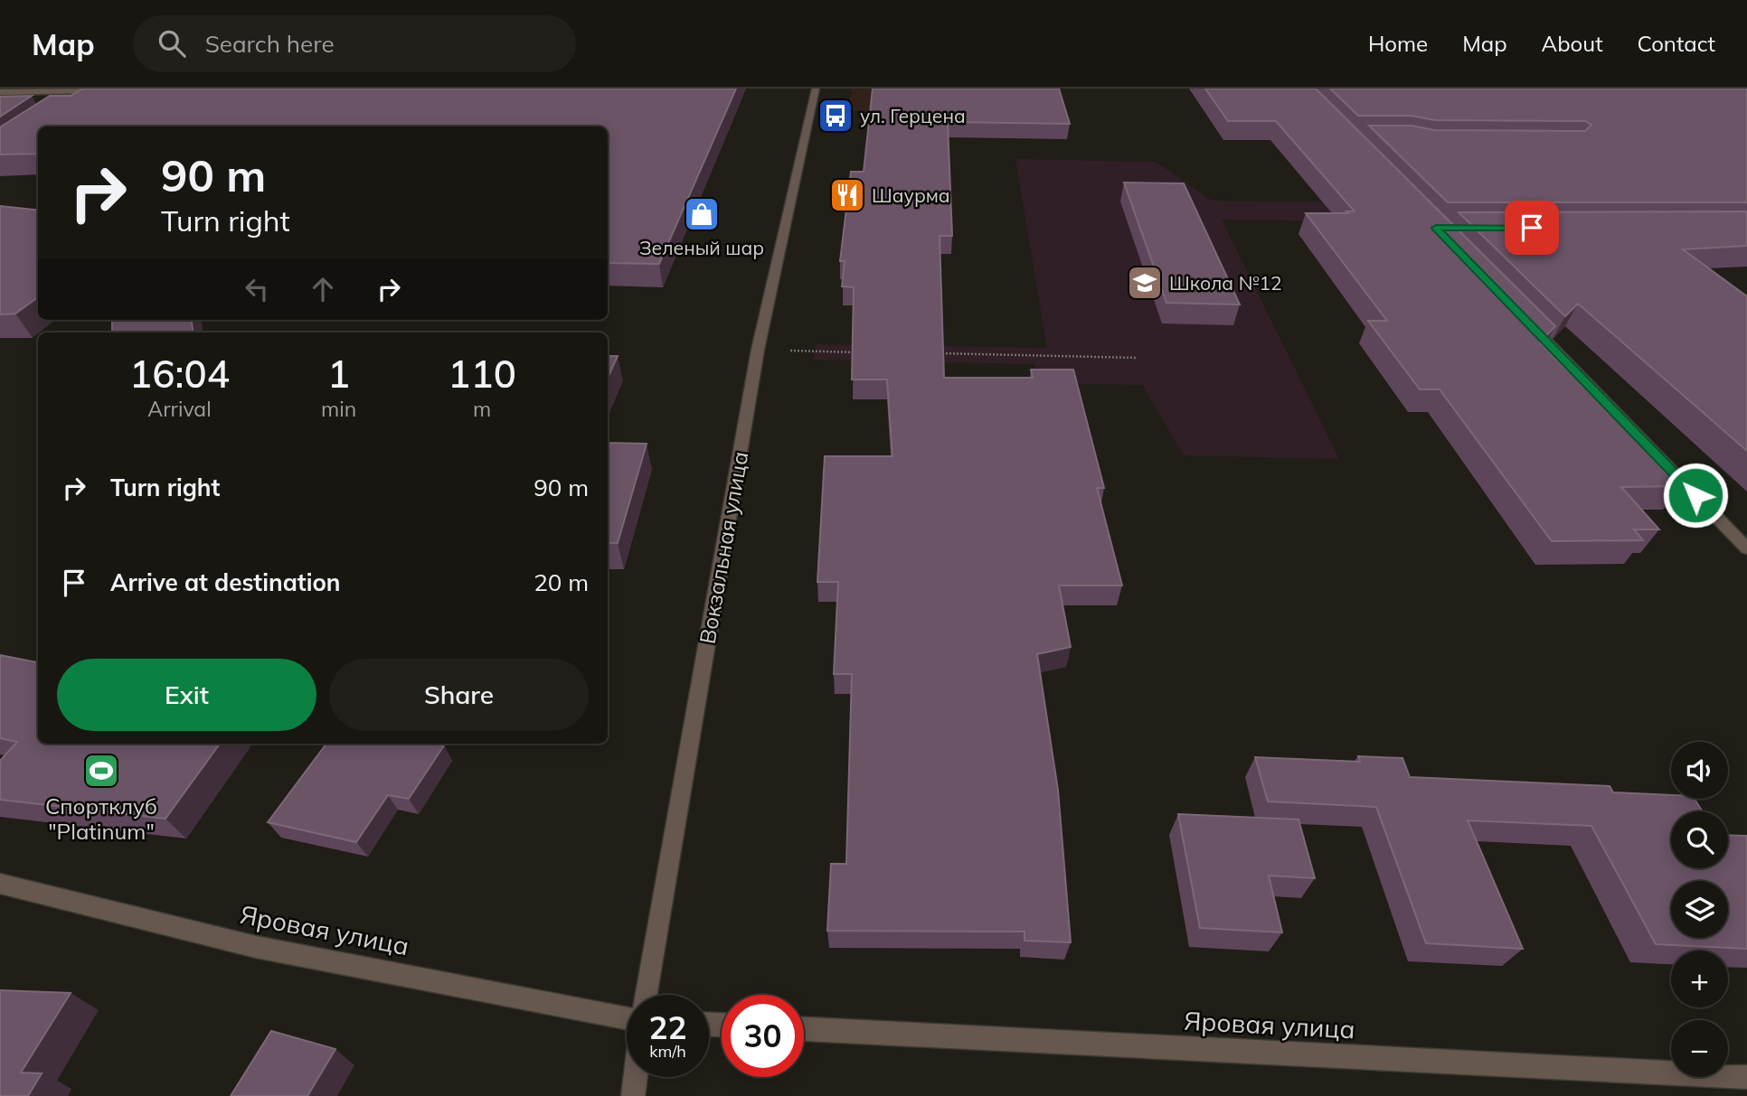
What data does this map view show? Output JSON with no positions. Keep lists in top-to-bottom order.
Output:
{
  "streets": {
    "street": ["Вокзальная улица", "Яровая улица"]
  },
  "places": {
    "bus stop": ["ул. Герцена"],
    "restaurant": ["Шаурма"],
    "shop": ["Зеленый шар"],
    "school or university": ["Школа №12"],
    "sports": ["Спортклуб \"Platinum\""]
  },
  "page": {
    "header": "Map",
    "search": "Search here",
    "nav": [
      "Home",
      "Map",
      "About",
      "Contact"
    ],
    "turn": ["90 m", "Turn right"],
    "eta": [
      "16:04",
      "Arrival",
      "1",
      "min",
      "110",
      "m"
    ],
    "list": [
      {
        "name": "Turn right",
        "value": "90 m"
      },
      {
        "name": "Arrive at destination",
        "value": "20 m"
      }
    ],
    "buttons": ["Exit", "Share"],
    "map_buttons": ["+", "−"],
    "speed": "22 km/h",
    "limit": "30"
  }
}
